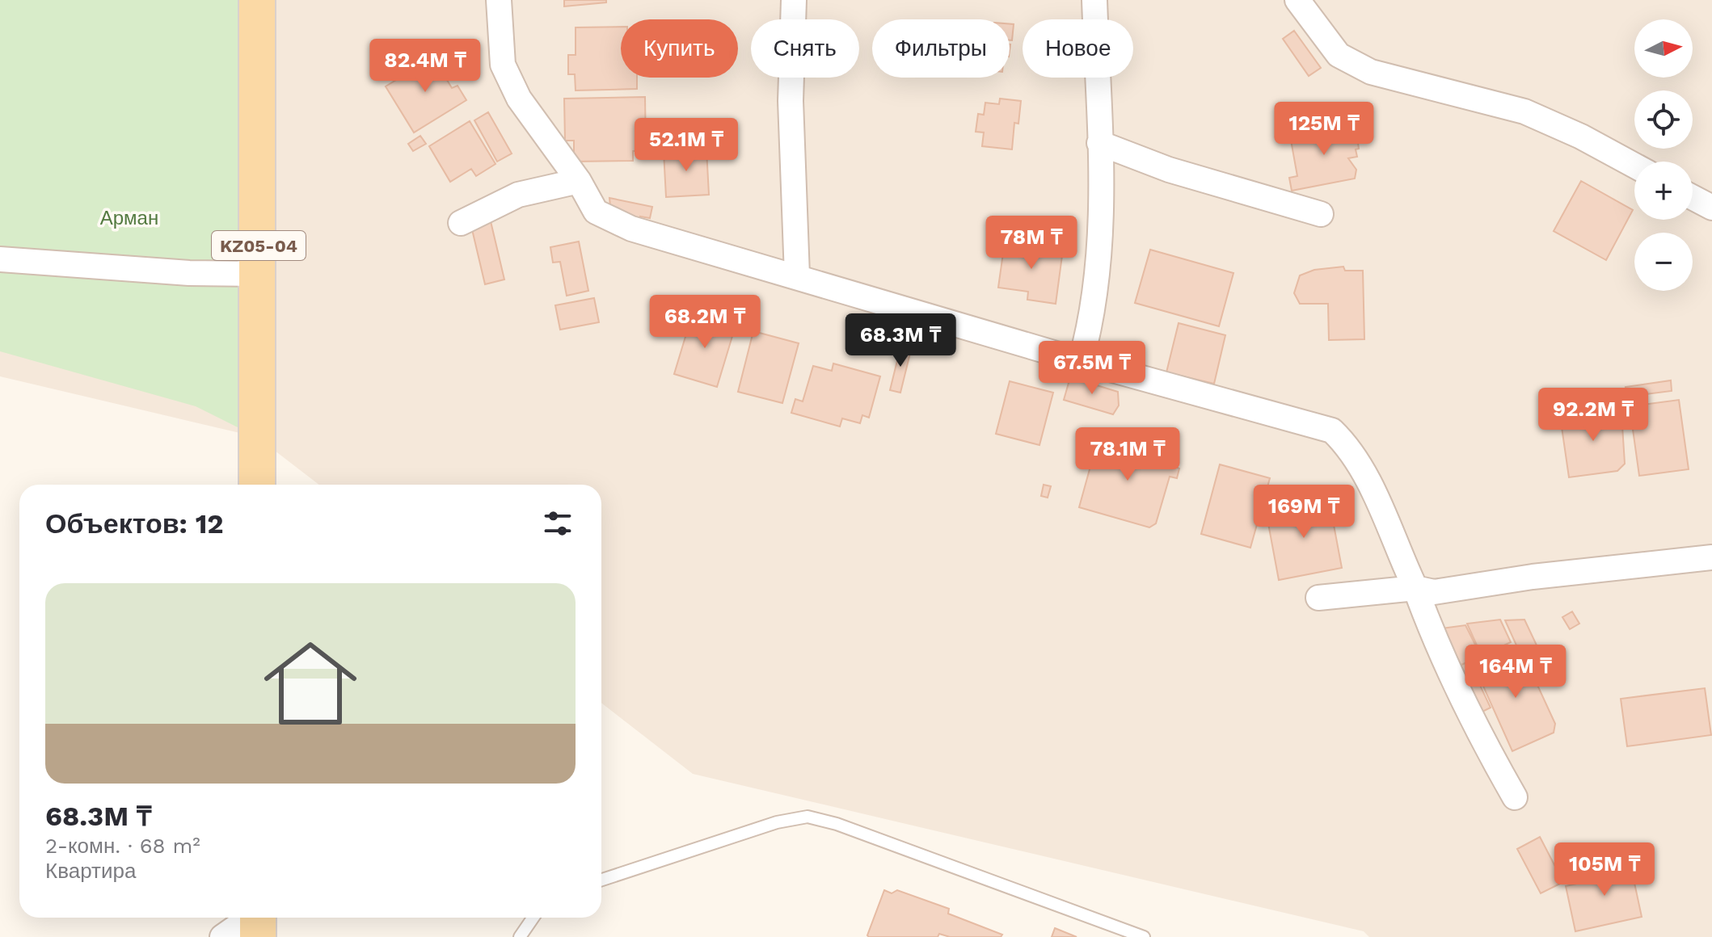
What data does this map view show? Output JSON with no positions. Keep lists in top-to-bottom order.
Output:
{
  "streets": {
    "main road": ["KZ05-04"]
  },
  "parks": ["Арман"],
  "north": "right",
  "page": {
    "map_buttons": ["+", "−"],
    "chip": [
      "Купить",
      "Снять",
      "Фильтры",
      "Новое"
    ],
    "price": [
      "82.4M ₸",
      "125M ₸",
      "52.1M ₸",
      "78M ₸",
      "68.2M ₸",
      "68.3M ₸",
      "67.5M ₸",
      "92.2M ₸",
      "78.1M ₸",
      "169M ₸",
      "164M ₸",
      "105M ₸"
    ],
    "heading": "Объектов: 12",
    "list": [
      {
        "name": "68.3M ₸",
        "note": "2-комн. · 68 m² · Квартира"
      }
    ]
  }
}
